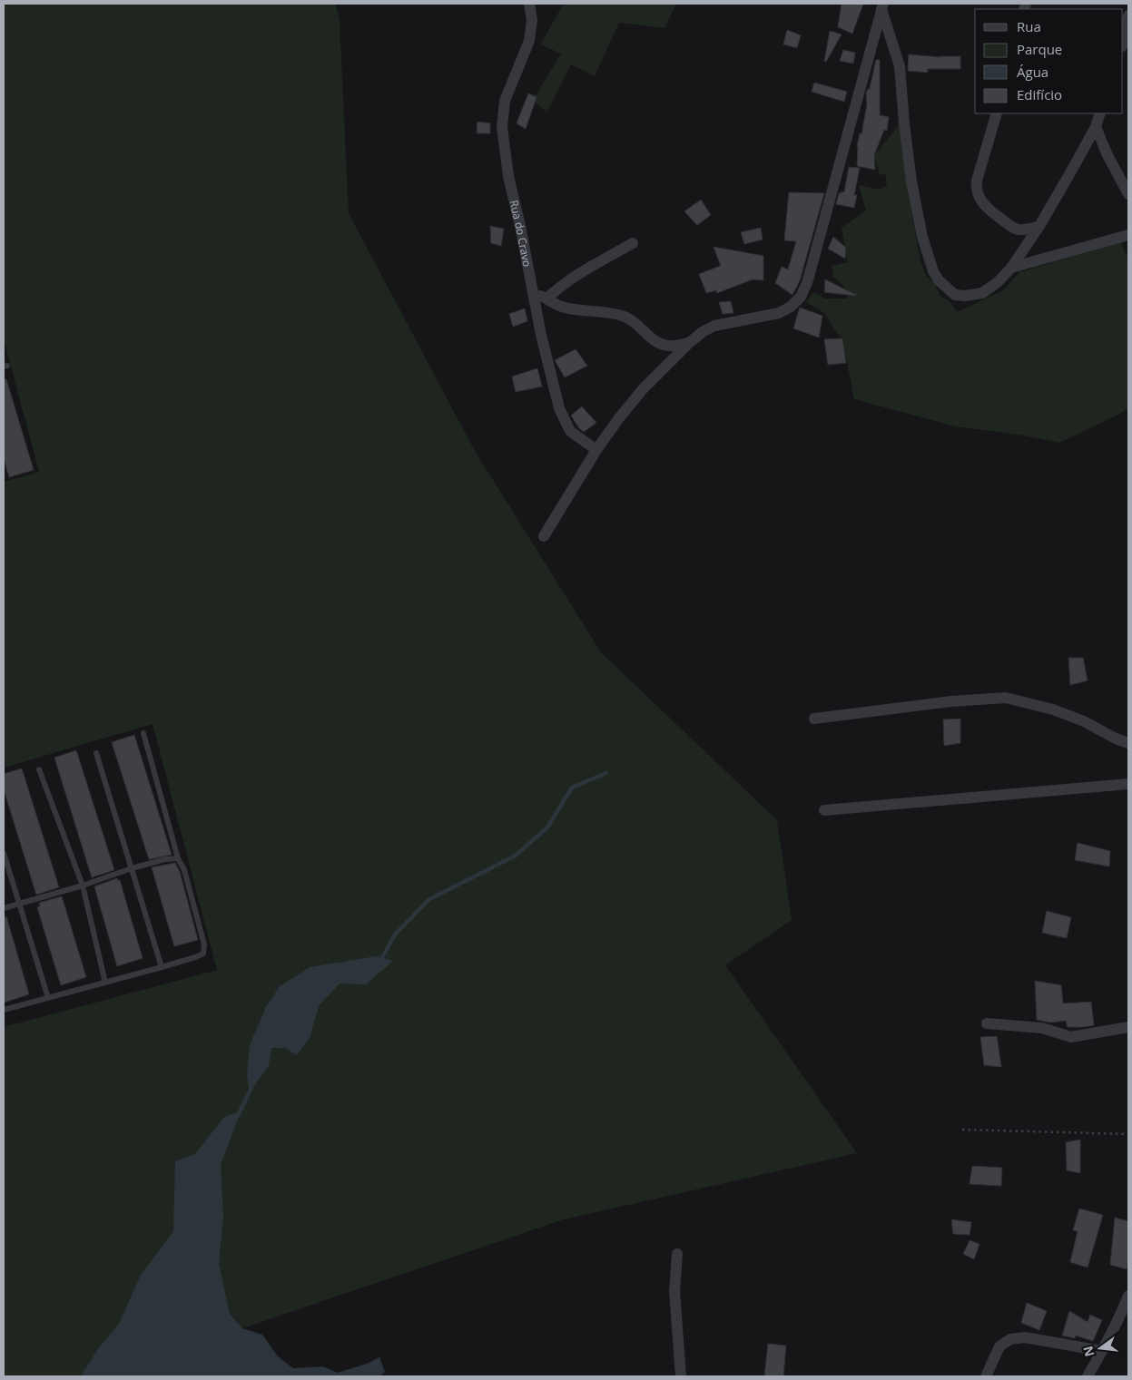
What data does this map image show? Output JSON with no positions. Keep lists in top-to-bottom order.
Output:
{
  "streets": {
    "street": ["Rua do Cravo"]
  },
  "legend": [
    "Rua",
    "Parque",
    "Água",
    "Edifício"
  ],
  "north": "left"
}
